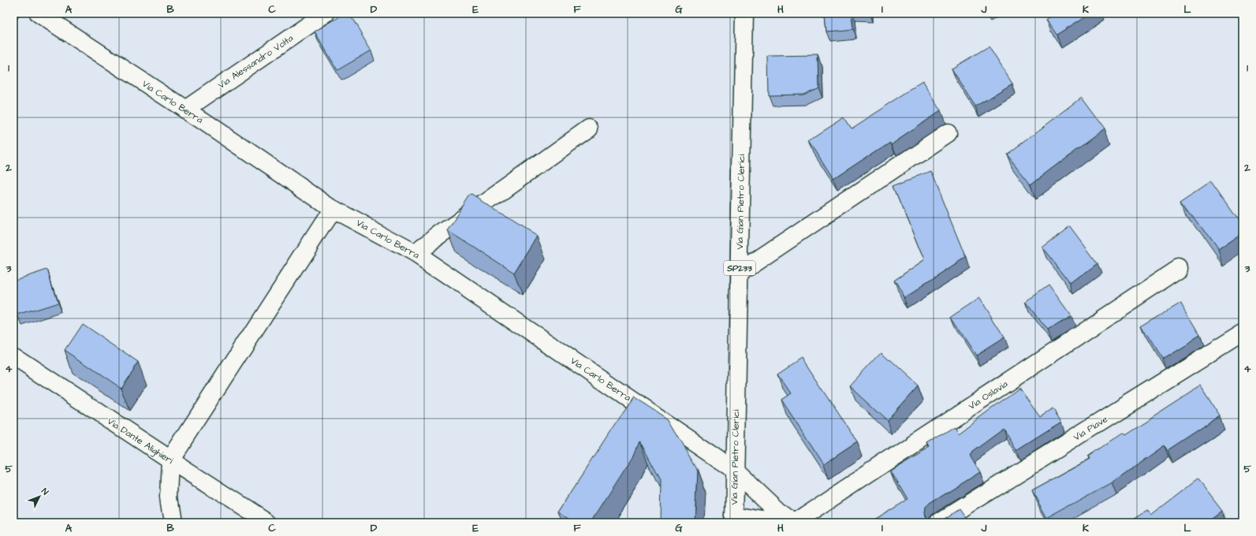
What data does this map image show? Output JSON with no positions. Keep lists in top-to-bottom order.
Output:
{
  "streets": {
    "street": [
      "Via Alessandro Volta",
      "Via Carlo Berra",
      "Via Gian Pietro Clerici",
      "SP233",
      "Via Oslavia",
      "Via Piave",
      "Via Dante Alighieri"
    ]
  },
  "crossings": [
    ["Via Alessandro Volta", "Via Carlo Berra"],
    ["Via Carlo Berra", "Via Gian Pietro Clerici"]
  ],
  "north": "top right",
  "grid": {
    "columns": [
      "A",
      "B",
      "C",
      "D",
      "E",
      "F",
      "G",
      "H",
      "I",
      "J",
      "K",
      "L"
    ],
    "rows": [
      "1",
      "2",
      "3",
      "4",
      "5"
    ]
  }
}
